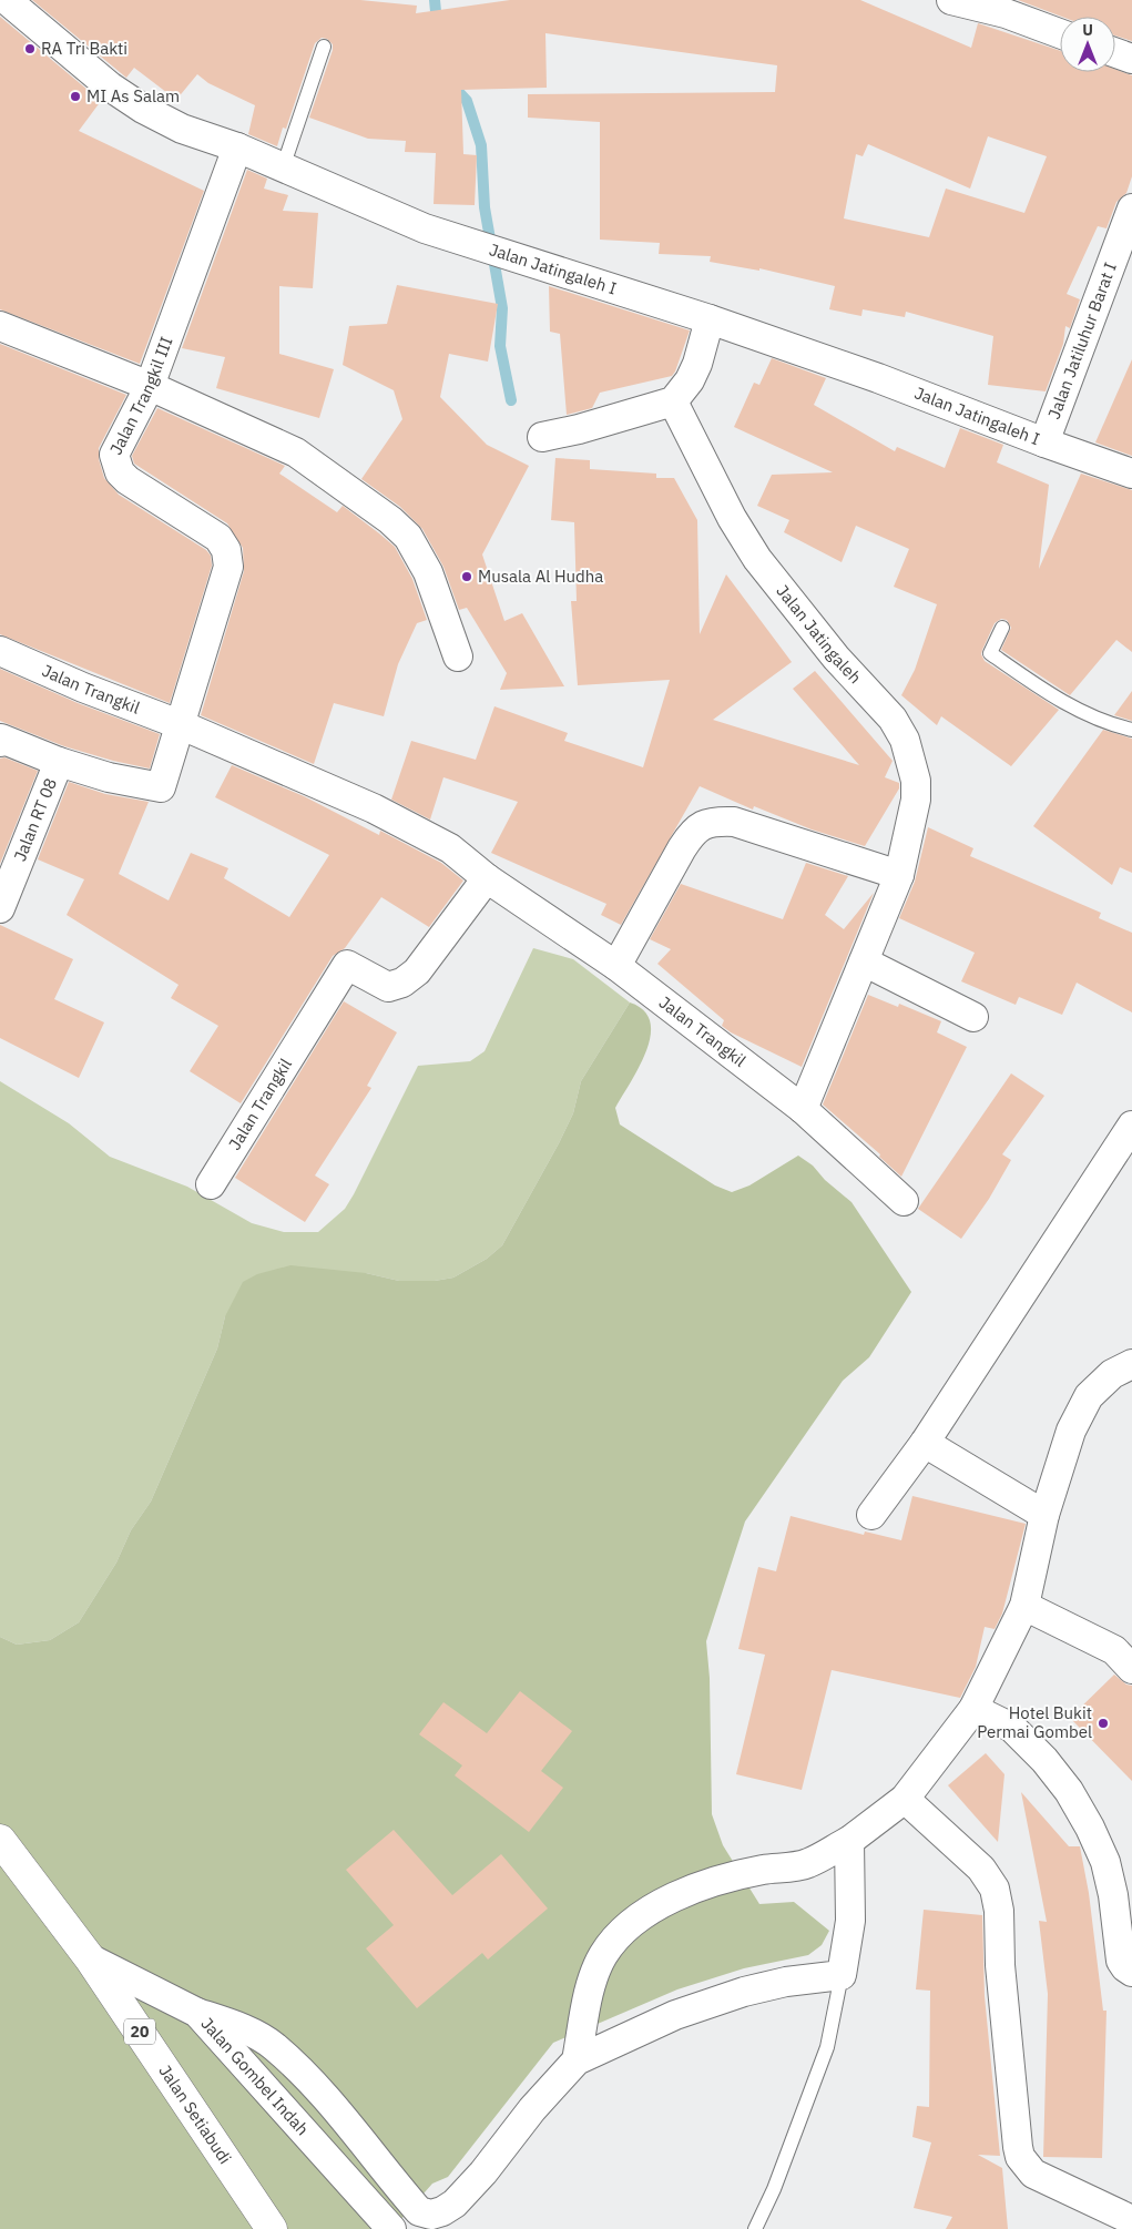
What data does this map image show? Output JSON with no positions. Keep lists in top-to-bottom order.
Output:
{
  "streets": {
    "highway": ["20", "Jalan Setiabudi"],
    "street": [
      "Jalan Jatingaleh I",
      "Jalan Jatiluhur Barat I",
      "Jalan Trangkil III",
      "Jalan Jatingaleh",
      "Jalan Trangkil",
      "Jalan RT 08",
      "Jalan Gombel Indah"
    ]
  },
  "crossings": [
    ["Jalan Jatingaleh I", "Jalan Jatiluhur Barat I"],
    ["Jalan Jatingaleh I", "Jalan Trangkil III"],
    ["Jalan Trangkil III", "Jalan Trangkil"],
    ["Jalan Trangkil III", "Jalan RT 08"],
    ["Jalan Jatingaleh", "Jalan Trangkil"],
    ["Jalan Trangkil", "Jalan RT 08"],
    ["Jalan Gombel Indah", "Jalan Setiabudi"]
  ],
  "places": [
    "RA Tri Bakti",
    "MI As Salam",
    "Musala Al Hudha",
    "Hotel Bukit Permai Gombel"
  ],
  "north": "top"
}
